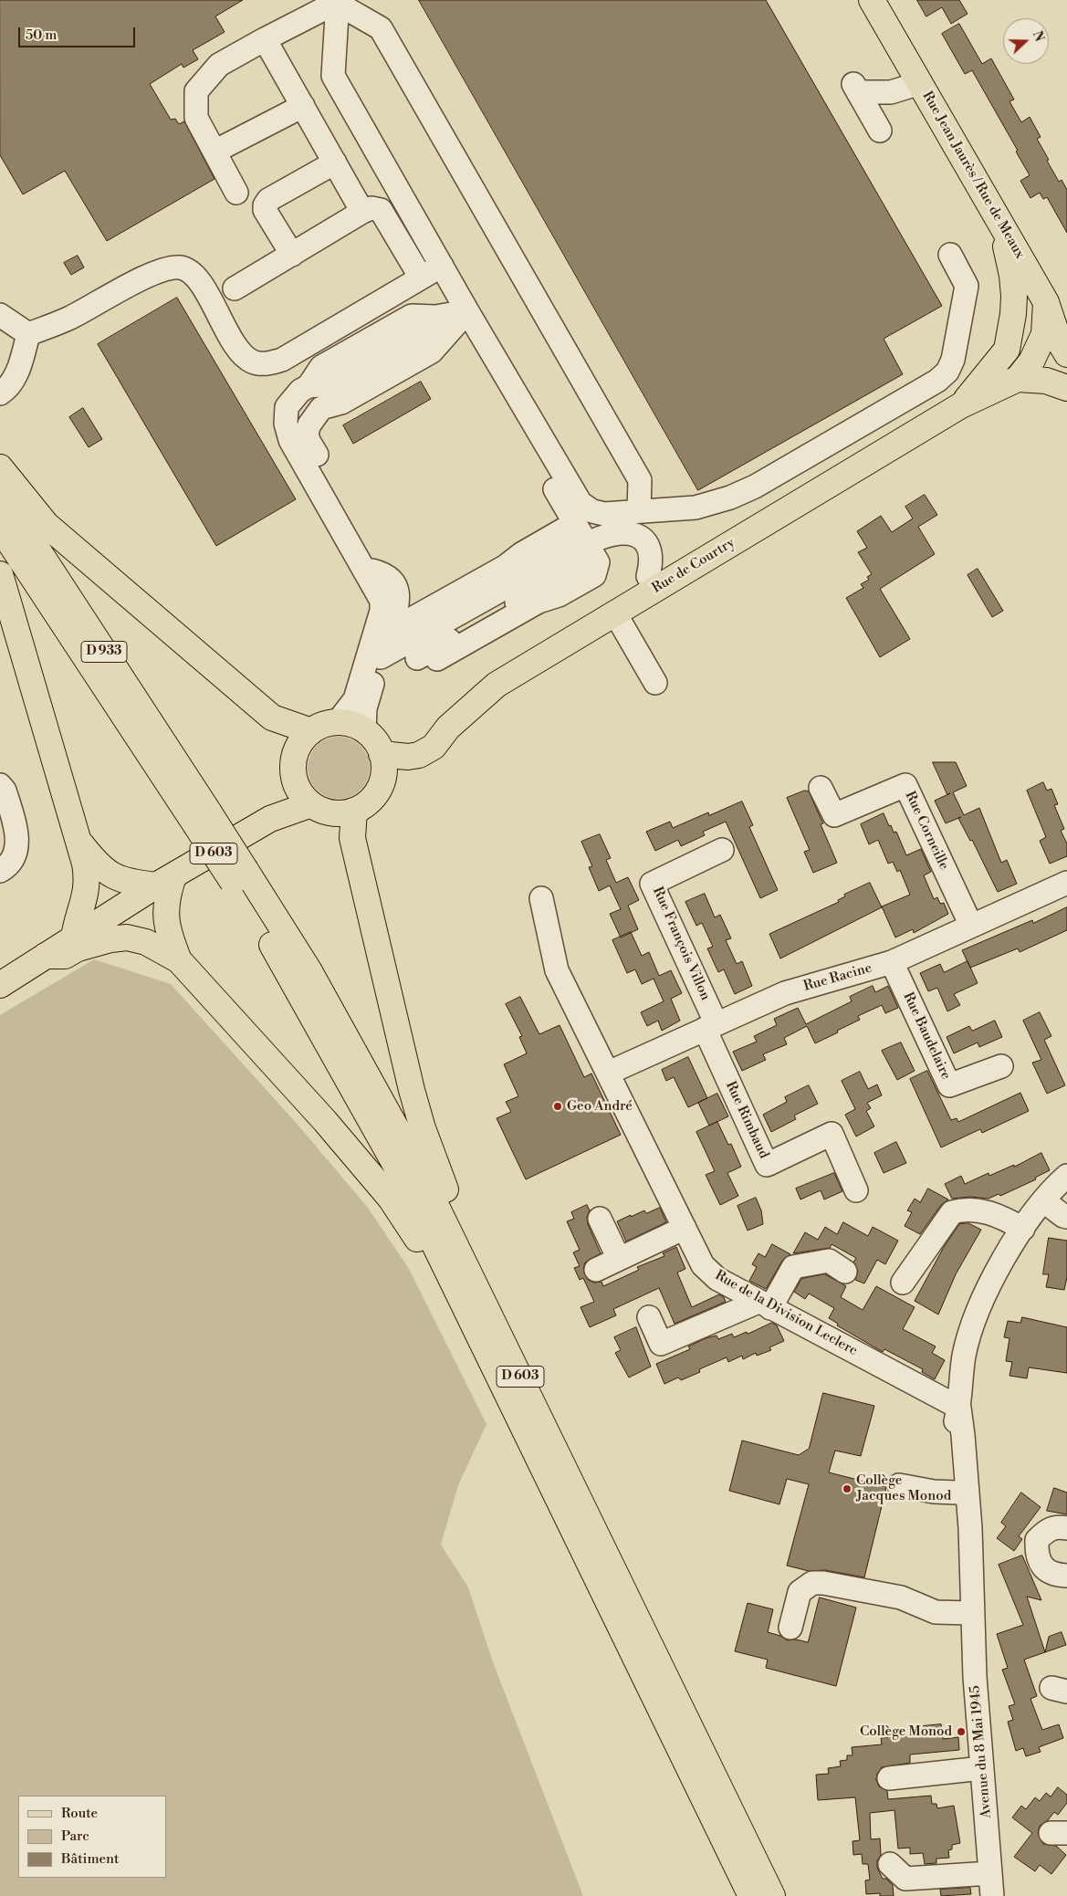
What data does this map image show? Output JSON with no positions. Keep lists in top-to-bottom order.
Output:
{
  "streets": {
    "main road": [
      "Rue Jean Jaurès / Rue de Meaux",
      "Rue de Courtry",
      "D 933",
      "D 603"
    ],
    "street": [
      "Rue Corneille",
      "Rue François Villon",
      "Rue Racine",
      "Rue Baudelaire",
      "Rue Rimbaud",
      "Rue de la Division Leclerc",
      "Avenue du 8 Mai 1945"
    ]
  },
  "crossings": [
    ["Rue Jean Jaurès / Rue de Meaux", "Rue de Courtry"],
    ["D 933", "D 603"],
    ["Rue Corneille", "Rue Racine"],
    ["Rue François Villon", "Rue Racine"],
    ["Rue François Villon", "Rue Rimbaud"],
    ["Rue Racine", "Rue Baudelaire"],
    ["Rue Racine", "Rue Rimbaud"],
    ["Rue Racine", "Rue de la Division Leclerc"],
    ["Rue de la Division Leclerc", "Avenue du 8 Mai 1945"]
  ],
  "places": ["Geo André", "Collège Jacques Monod", "Collège Monod"],
  "legend": ["Route", "Parc", "Bâtiment"],
  "scale_bar": "50 m",
  "north": "right"
}
